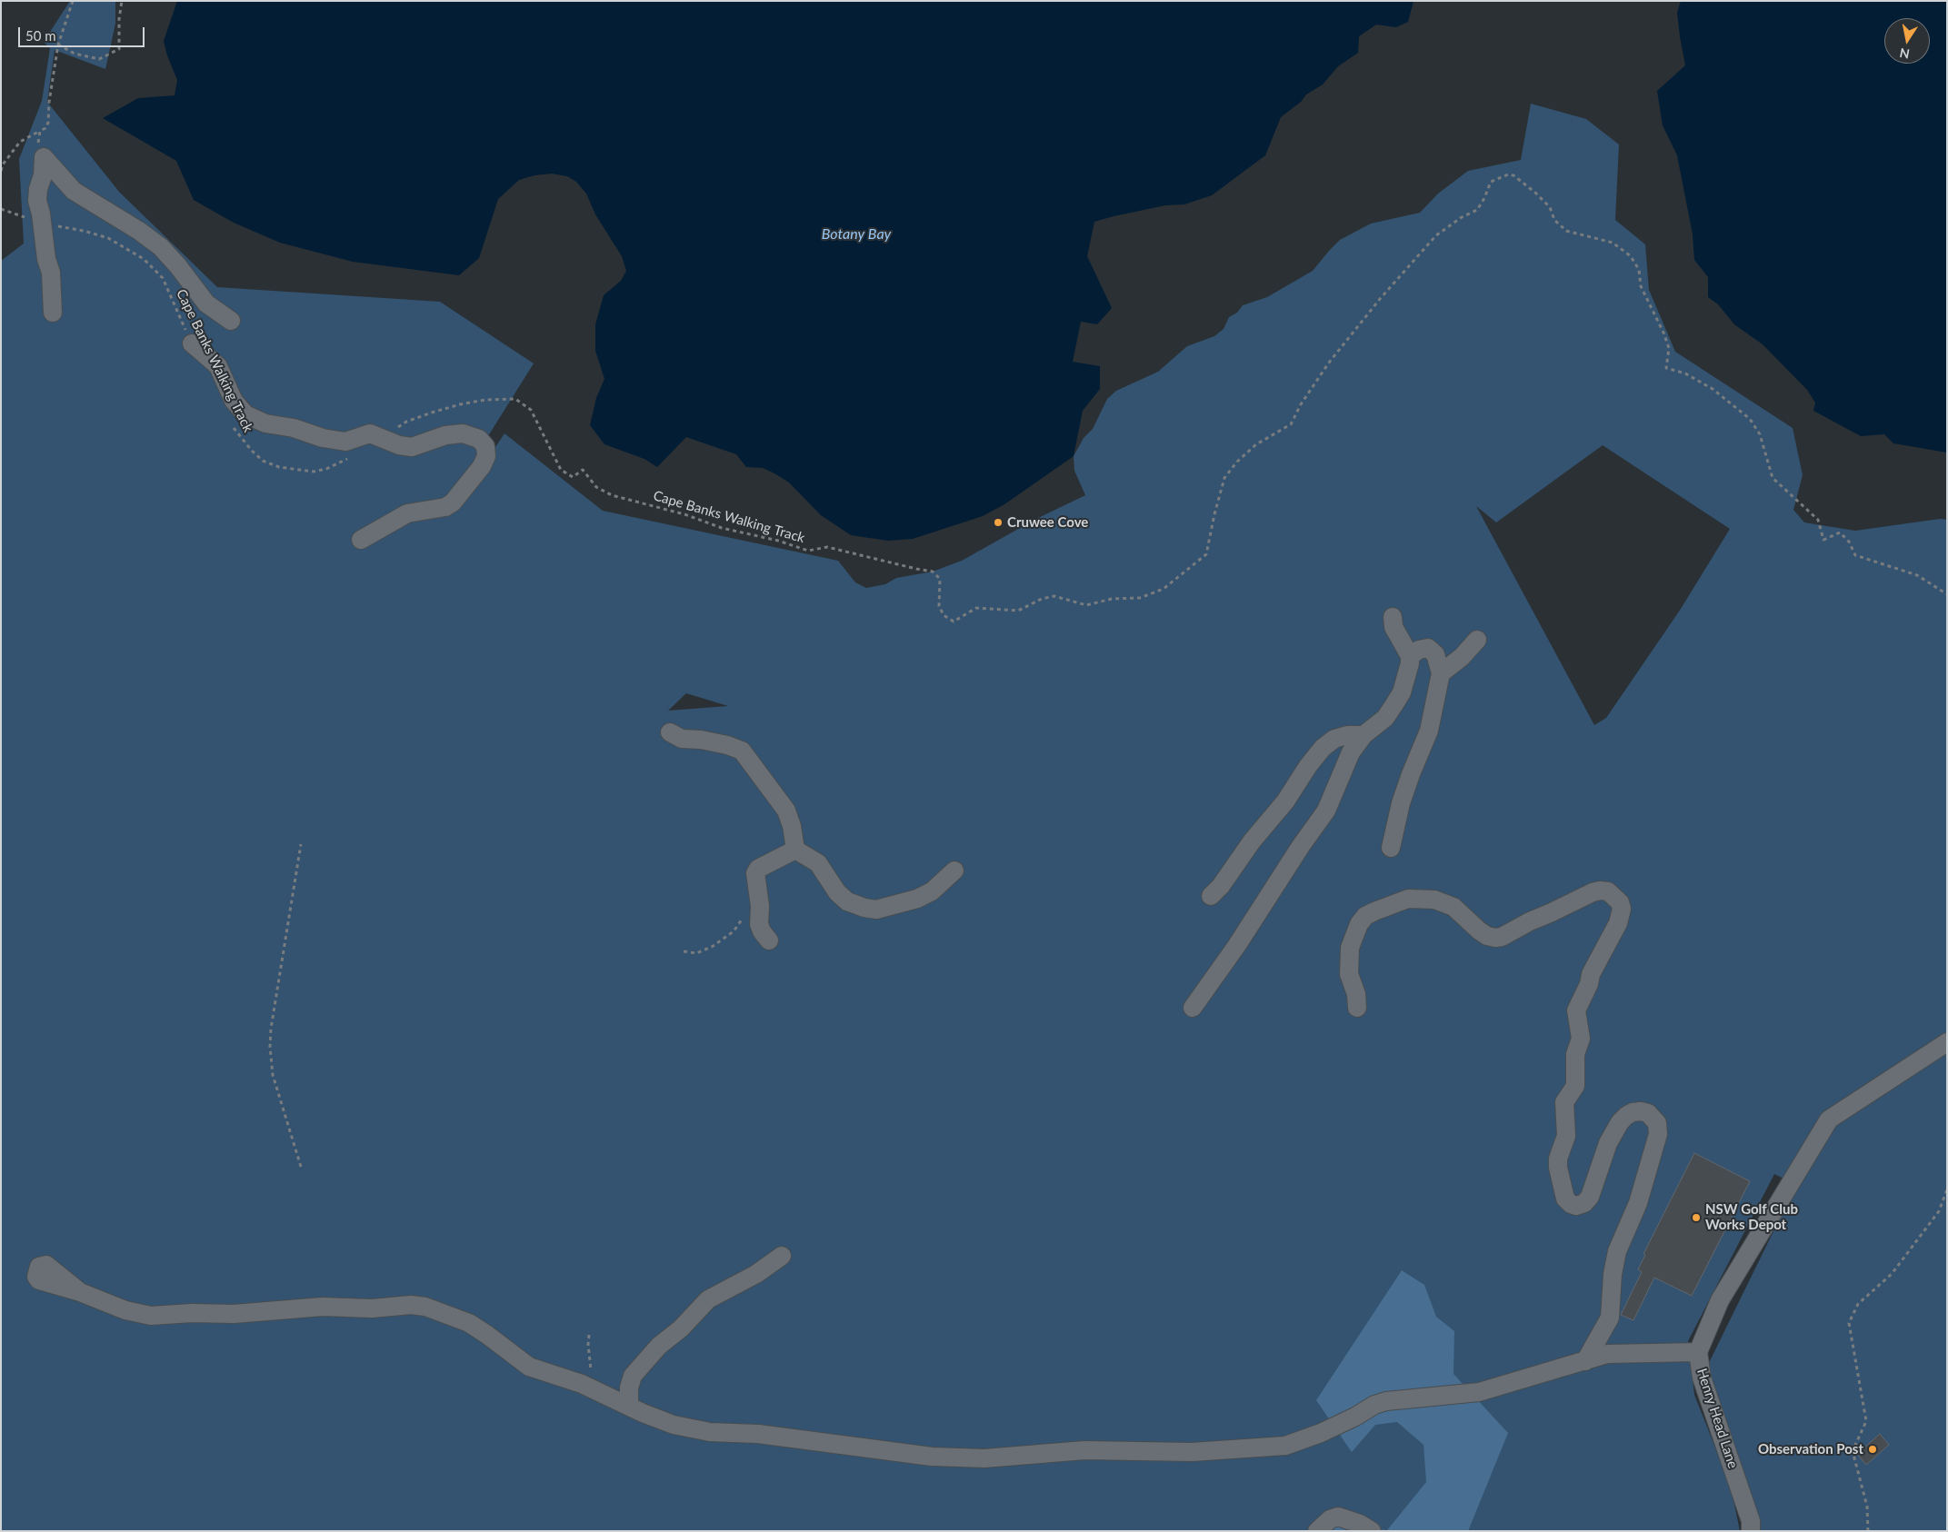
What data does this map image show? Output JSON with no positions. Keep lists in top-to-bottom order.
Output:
{
  "streets": {
    "lane": ["Henry Head Lane"],
    "path": ["Cape Banks Walking Track"]
  },
  "water": ["Botany Bay"],
  "places": ["Cruwee Cove", "NSW Golf Club Works Depot", "Observation Post"],
  "scale_bar": "50 m",
  "north": "bottom"
}
